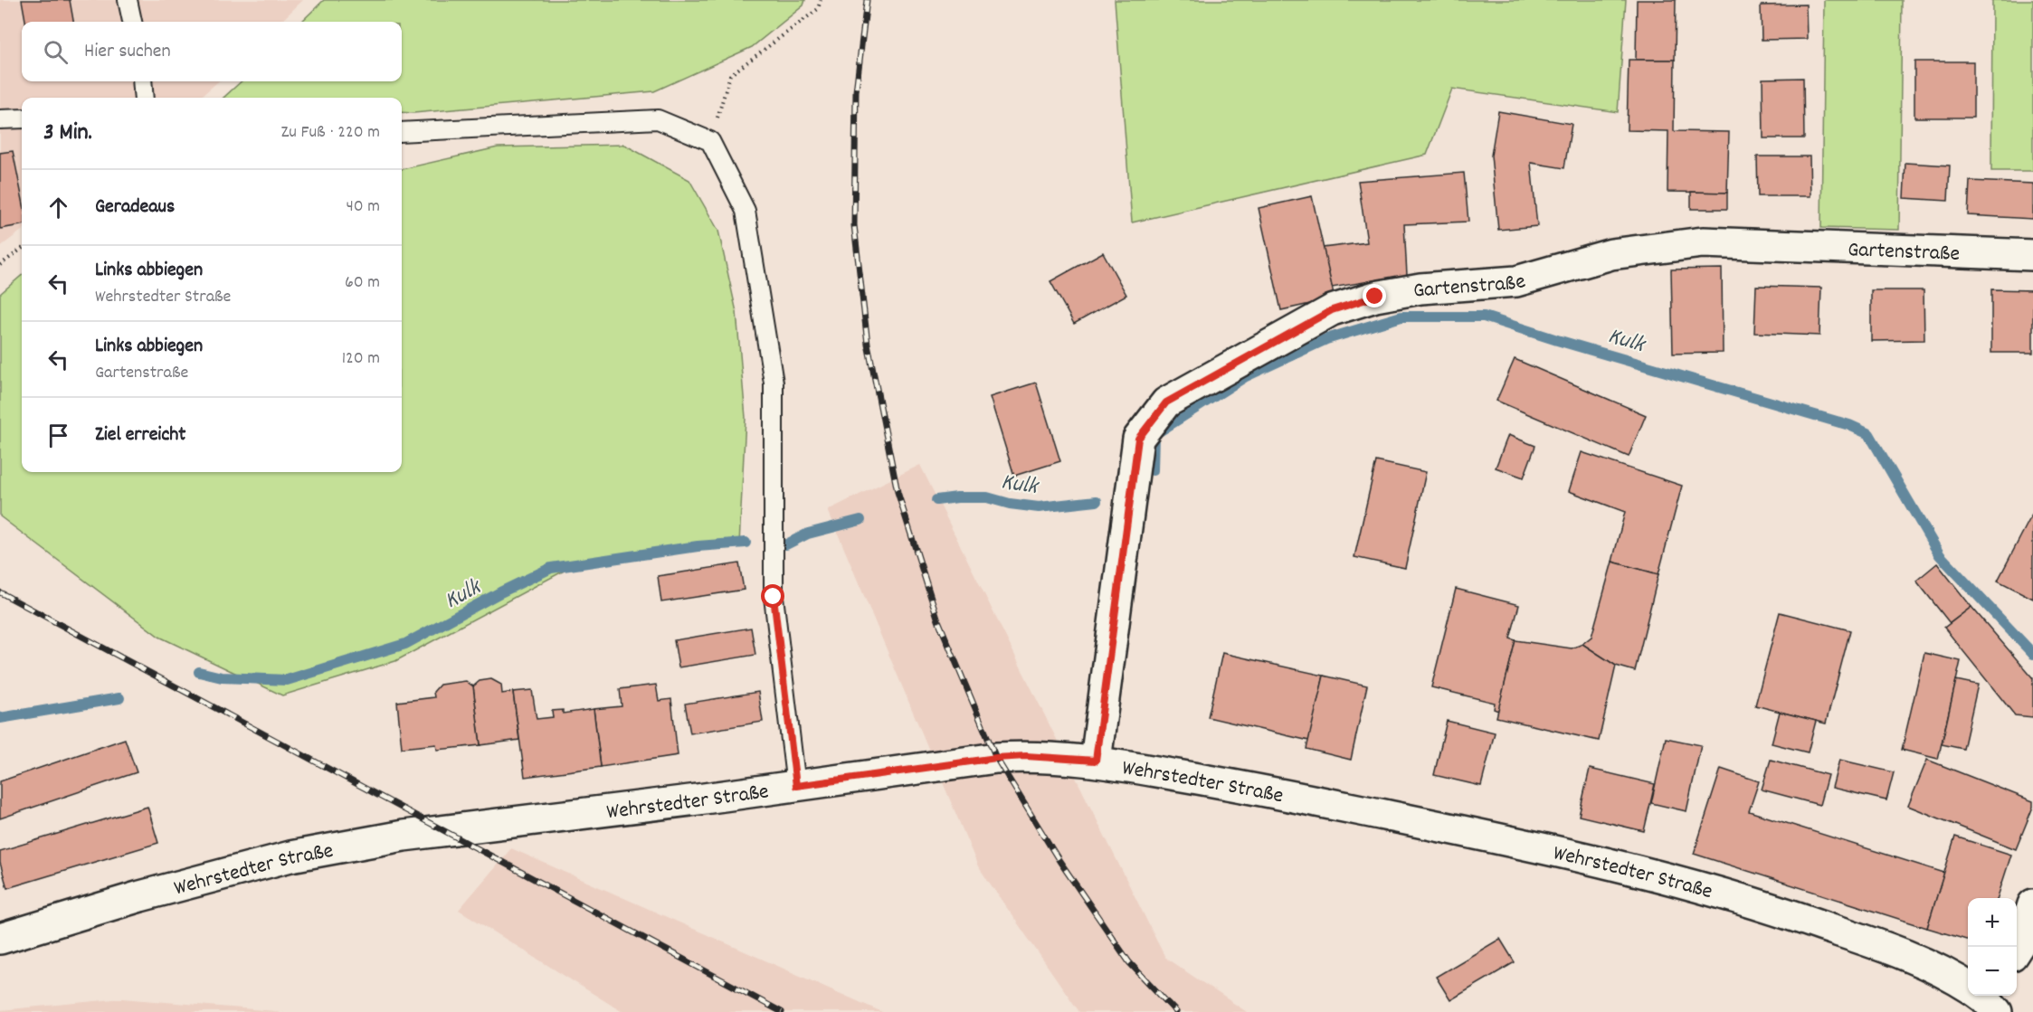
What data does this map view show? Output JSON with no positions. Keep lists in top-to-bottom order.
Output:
{
  "streets": {
    "street": ["Gartenstraße", "Wehrstedter Straße"]
  },
  "crossings": [
    ["Gartenstraße", "Wehrstedter Straße"]
  ],
  "water": ["Kulk"],
  "page": {
    "search": "Hier suchen",
    "heading": ["3 Min.", "Zu Fuß · 220 m"],
    "list": [
      ["Geradeaus", "40 m"],
      ["Links abbiegen", "Wehrstedter Straße", "60 m"],
      ["Links abbiegen", "Gartenstraße", "120 m"],
      "Ziel erreicht"
    ],
    "map_buttons": ["+", "−"]
  }
}
